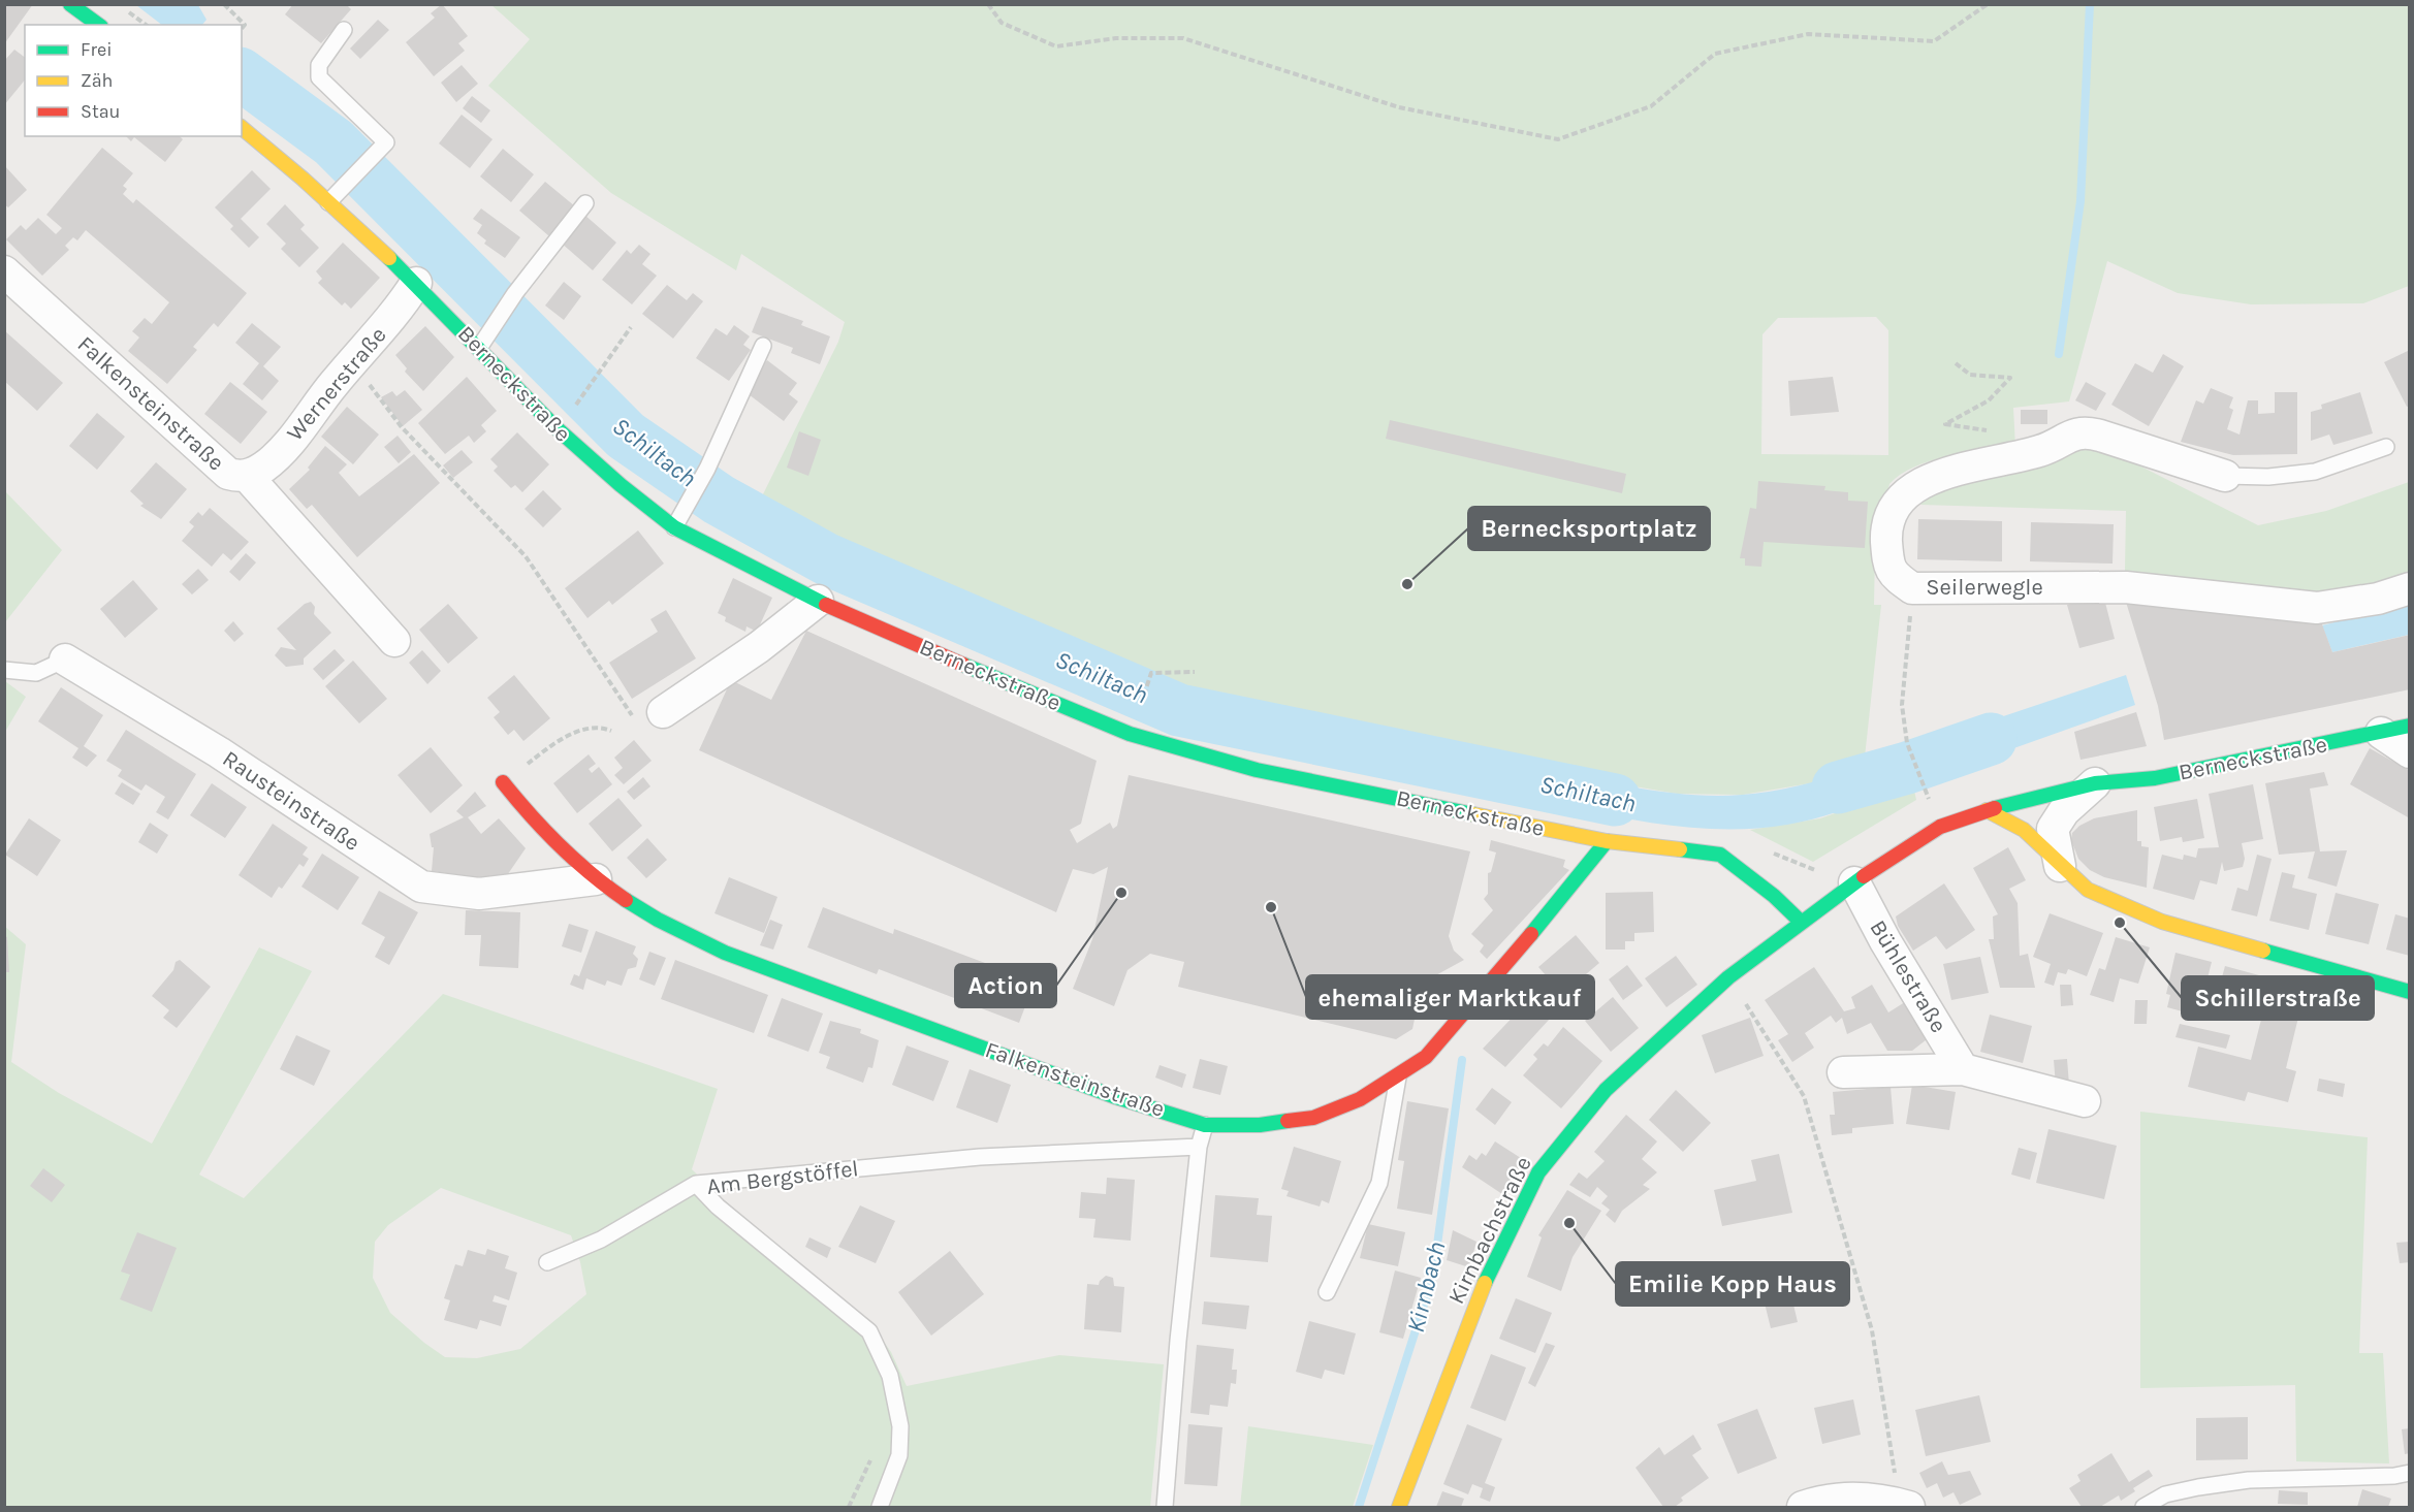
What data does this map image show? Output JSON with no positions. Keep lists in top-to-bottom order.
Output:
{
  "streets": {
    "main road": ["Berneckstraße", "Falkensteinstraße", "Kirnbachstraße"],
    "street": [
      "Wernerstraße",
      "Seilerwegle",
      "Rausteinstraße",
      "Bühlestraße"
    ],
    "lane": ["Am Bergstöffel"]
  },
  "crossings": [
    ["Wernerstraße", "Berneckstraße"],
    ["Wernerstraße", "Falkensteinstraße"],
    ["Berneckstraße", "Falkensteinstraße"],
    ["Berneckstraße", "Bühlestraße"],
    ["Berneckstraße", "Kirnbachstraße"],
    ["Falkensteinstraße", "Rausteinstraße"]
  ],
  "water": ["Schiltach", "Kirnbach"],
  "places": [
    "Bernecksportplatz",
    "Action",
    "ehemaliger Marktkauf",
    "Schillerstraße",
    "Emilie Kopp Haus"
  ],
  "legend": ["Frei", "Zäh", "Stau"]
}
